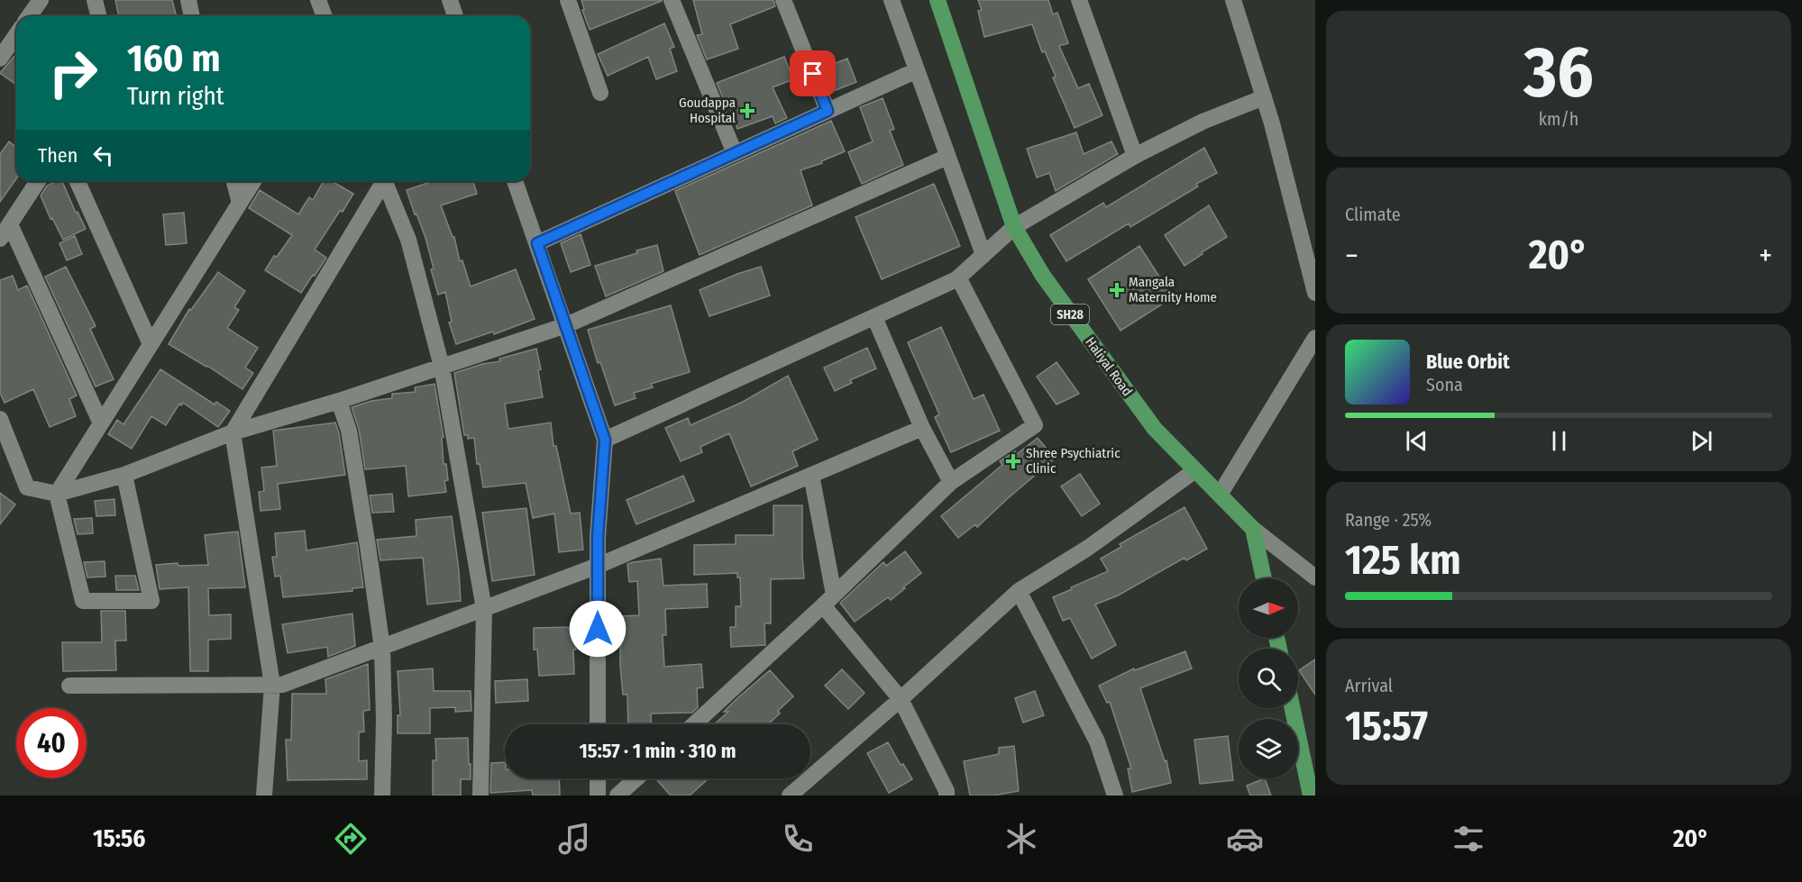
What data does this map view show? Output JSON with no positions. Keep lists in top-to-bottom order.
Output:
{
  "streets": {
    "main road": ["SH28", "Haliyal Road"]
  },
  "places": {
    "health": ["Goudappa Hospital", "Mangala Maternity Home", "Shree Psychiatric Clinic"]
  },
  "north": "right",
  "page": {
    "tile": [
      ["36", "km/h"],
      "Climate",
      ["Range · 25%", "125 km"],
      ["Arrival", "15:57"]
    ],
    "turn": ["160 m", "Turn right"],
    "then": "Then",
    "heat": ["−", "20°", "+"],
    "song": ["Blue Orbit", "Sona"],
    "limit": "40",
    "trip": "15:57 · 1 min · 310 m",
    "tabs": ["15:56", "20°"]
  }
}
